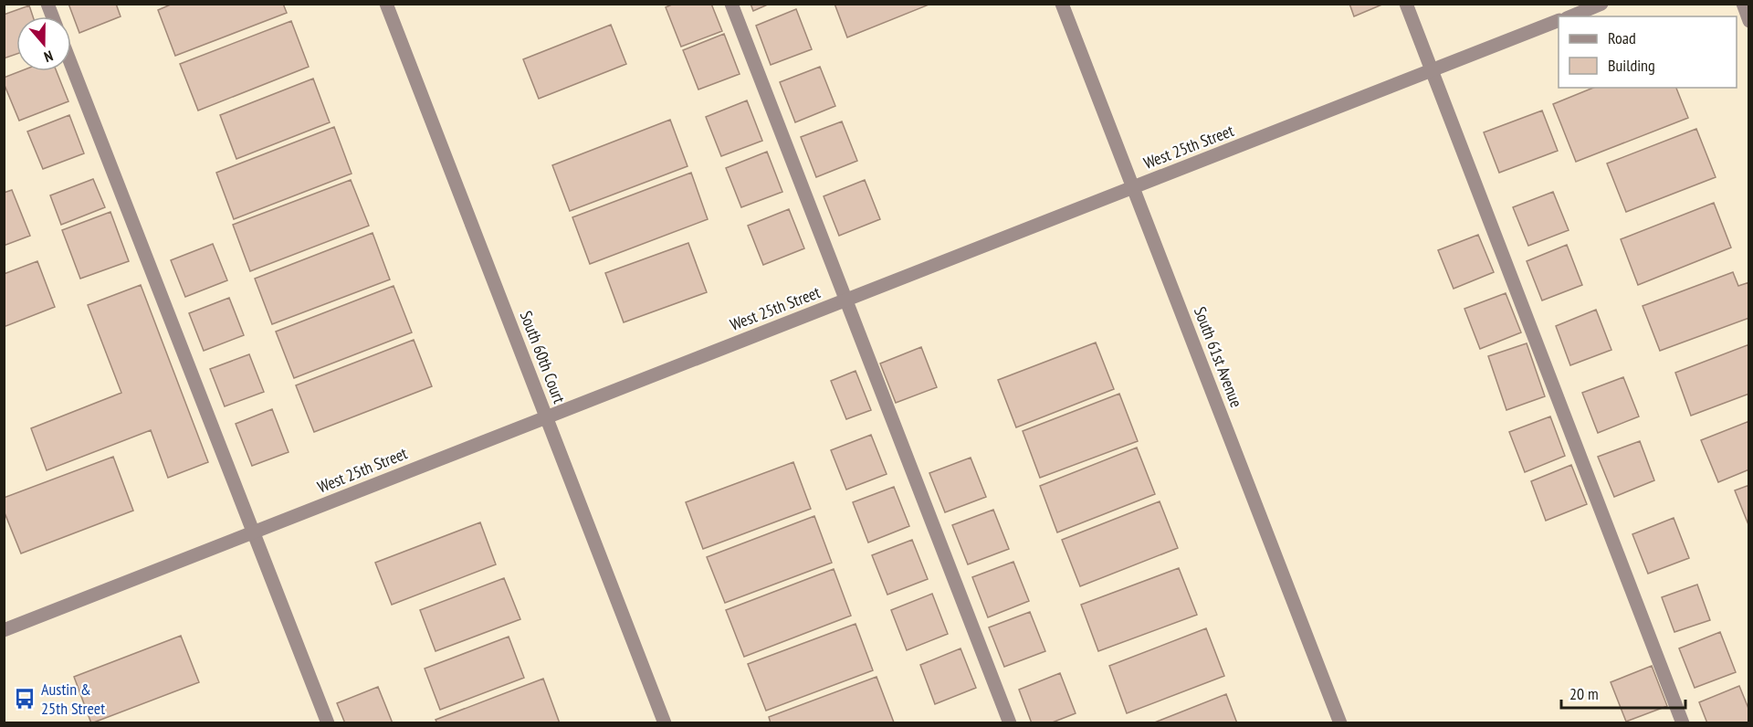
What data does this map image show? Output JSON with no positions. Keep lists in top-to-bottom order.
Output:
{
  "streets": {
    "street": ["West 25th Street", "South 60th Court", "South 61st Avenue"]
  },
  "crossings": [
    ["West 25th Street", "South 60th Court"],
    ["West 25th Street", "South 61st Avenue"]
  ],
  "places": {
    "bus stop": ["Austin & 25th Street"]
  },
  "legend": ["Road", "Building"],
  "scale_bar": "20 m",
  "north": "bottom"
}
